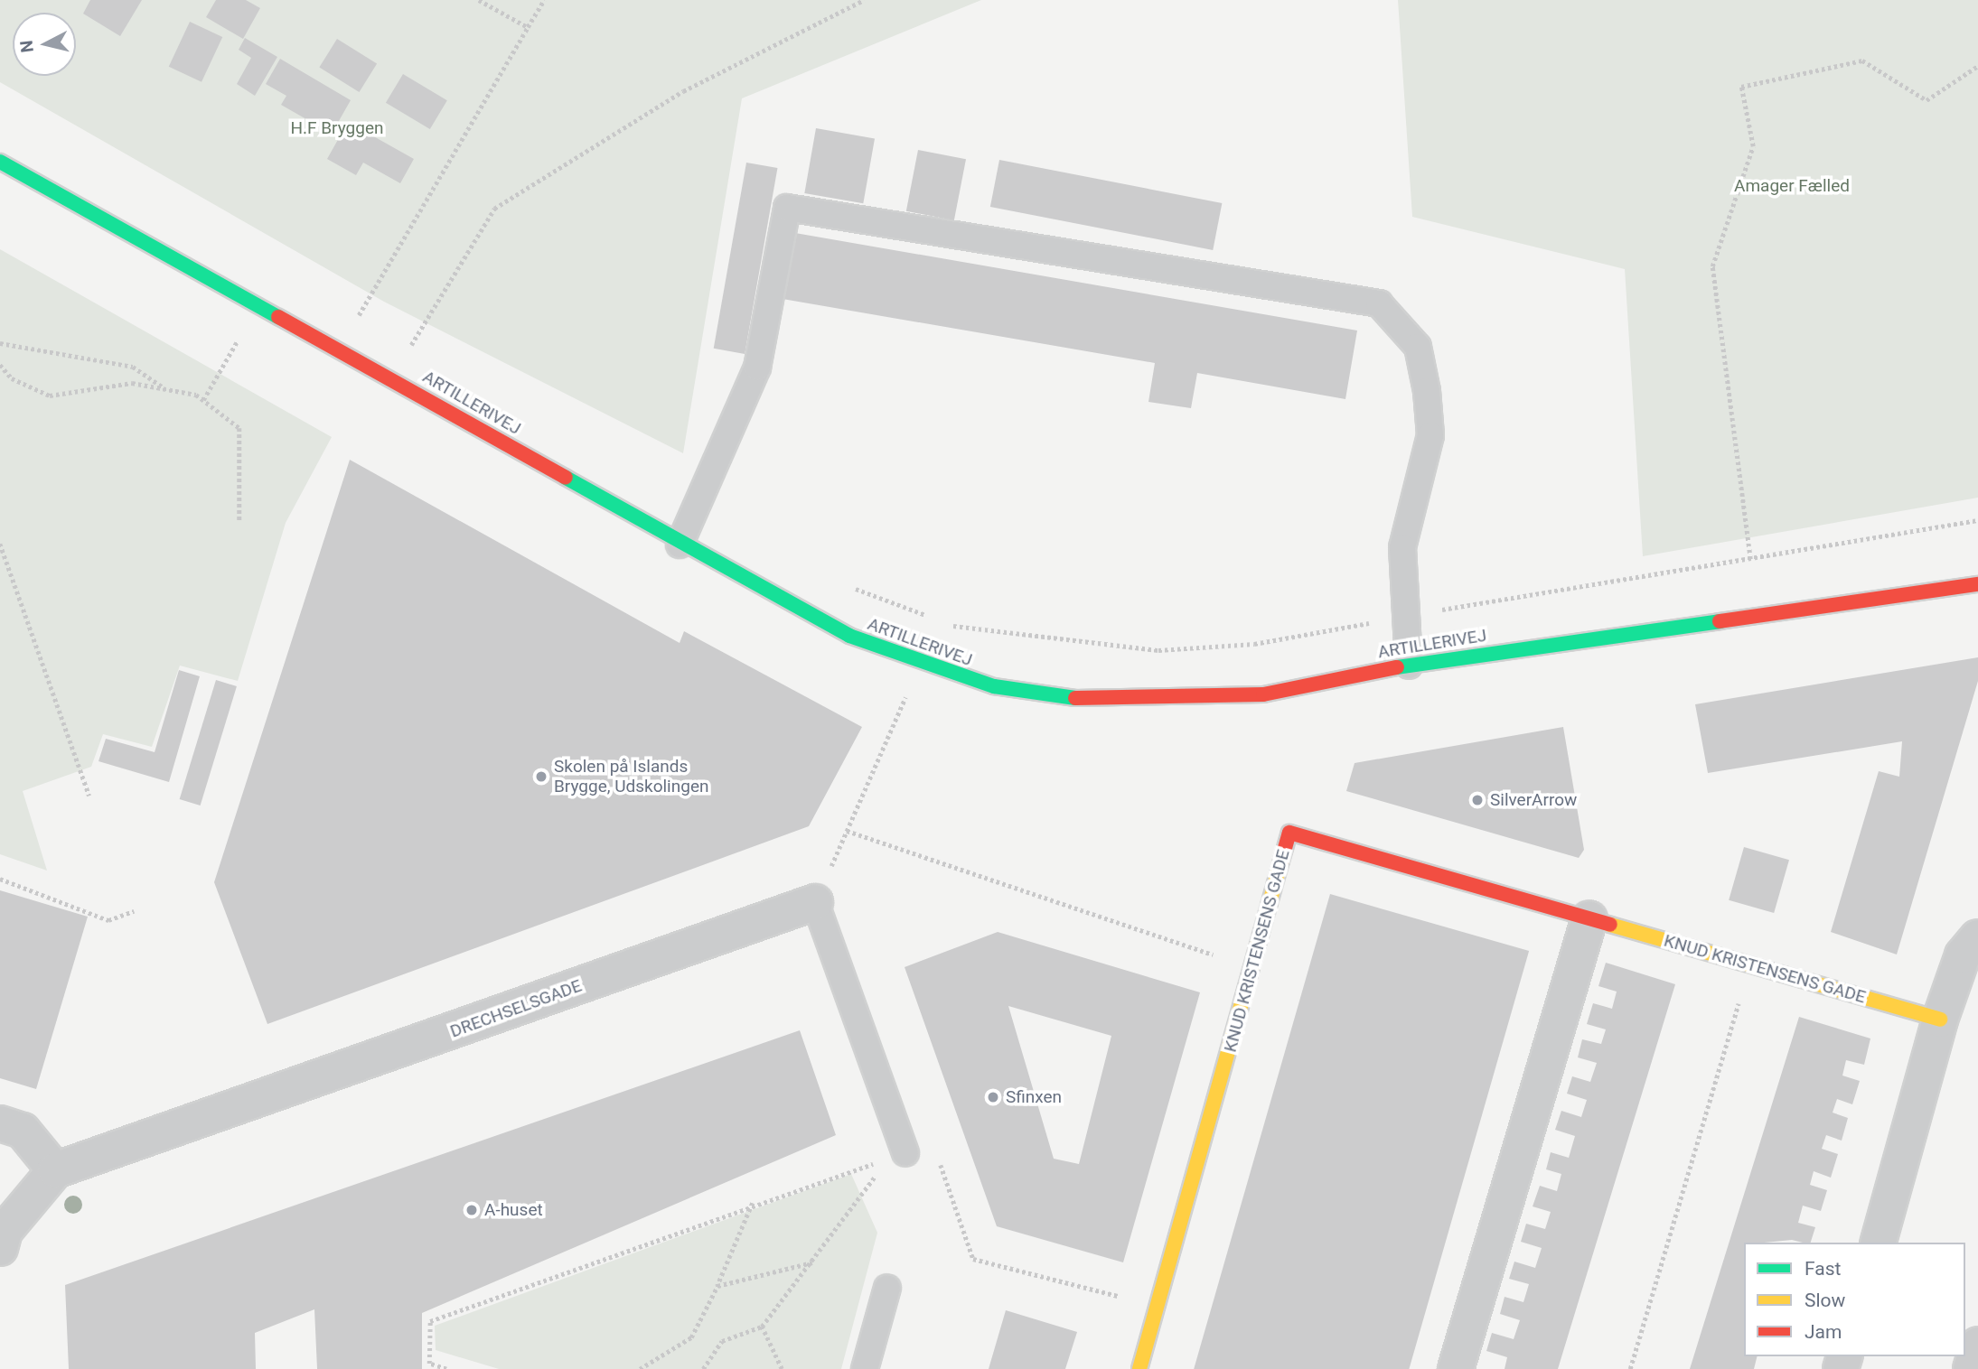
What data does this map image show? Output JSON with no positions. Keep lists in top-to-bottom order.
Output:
{
  "streets": {
    "street": ["ARTILLERIVEJ", "KNUD KRISTENSENS GADE", "DRECHSELSGADE"]
  },
  "parks": ["H.F Bryggen", "Amager Fælled"],
  "places": [
    "Skolen på Islands Brygge, Udskolingen",
    "SilverArrow",
    "Sfinxen",
    "A-huset"
  ],
  "legend": ["Fast", "Slow", "Jam"],
  "north": "left"
}
